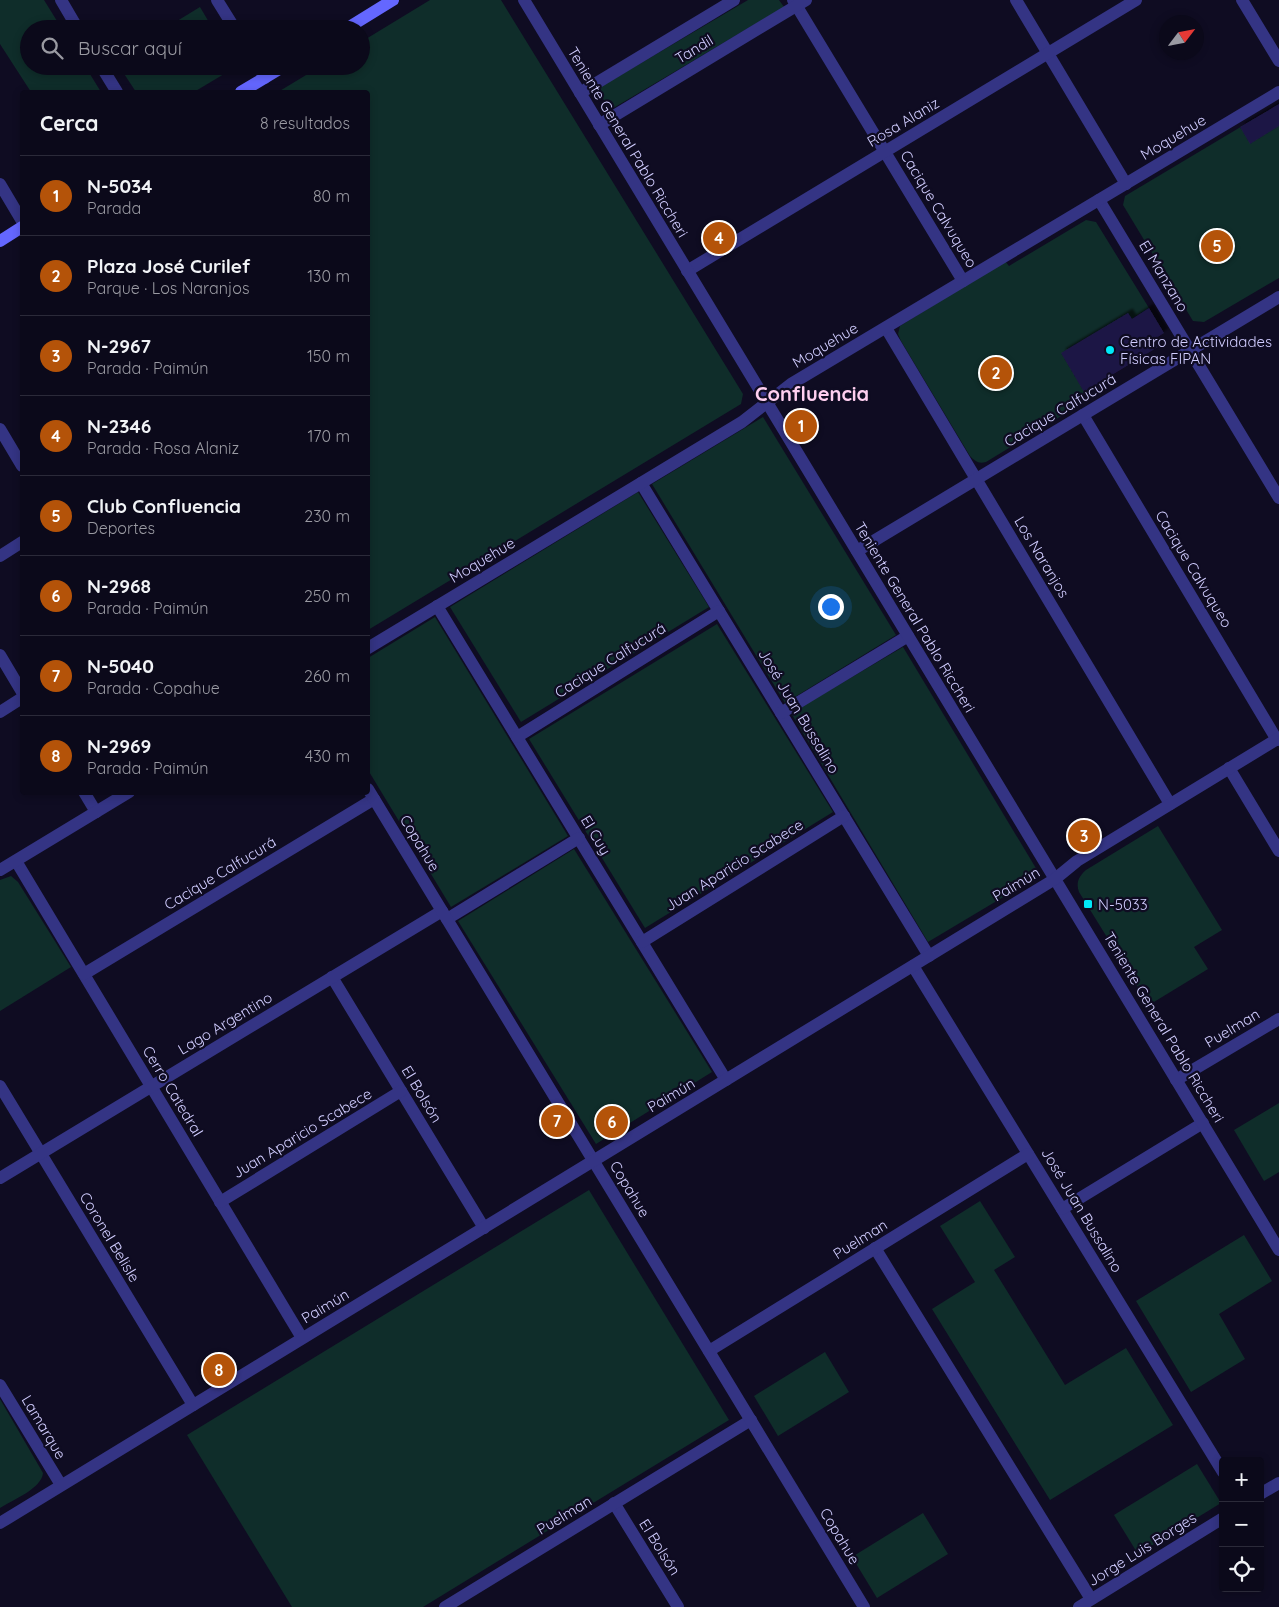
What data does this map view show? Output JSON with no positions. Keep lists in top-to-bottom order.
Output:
{
  "streets": {
    "street": [
      "Tandil",
      "Rosa Alaniz",
      "Moquehue",
      "Teniente General Pablo Riccheri",
      "Cacique Calvuqueo",
      "El Manzano",
      "Cacique Calfucurá",
      "Los Naranjos",
      "José Juan Bussalino",
      "El Cuy",
      "Copahue",
      "Juan Aparicio Scabece",
      "Paimún",
      "Lago Argentino",
      "Puelman",
      "Cerro Catedral",
      "El Bolsón",
      "Coronel Belisle",
      "Lamarque",
      "Jorge Luis Borges"
    ]
  },
  "crossings": [
    ["Tandil", "Teniente General Pablo Riccheri"],
    ["Tandil", "Cacique Calvuqueo"],
    ["Rosa Alaniz", "Teniente General Pablo Riccheri"],
    ["Rosa Alaniz", "Cacique Calvuqueo"],
    ["Moquehue", "Teniente General Pablo Riccheri"],
    ["Moquehue", "Cacique Calvuqueo"],
    ["Moquehue", "El Manzano"],
    ["Moquehue", "Los Naranjos"],
    ["Moquehue", "José Juan Bussalino"],
    ["Moquehue", "El Cuy"],
    ["Teniente General Pablo Riccheri", "Cacique Calfucurá"],
    ["Teniente General Pablo Riccheri", "Paimún"],
    ["Teniente General Pablo Riccheri", "Puelman"],
    ["Cacique Calvuqueo", "Cacique Calfucurá"],
    ["Cacique Calvuqueo", "Paimún"],
    ["El Manzano", "Cacique Calfucurá"],
    ["Cacique Calfucurá", "Los Naranjos"],
    ["Cacique Calfucurá", "José Juan Bussalino"],
    ["Cacique Calfucurá", "El Cuy"],
    ["Cacique Calfucurá", "Cerro Catedral"],
    ["Los Naranjos", "Paimún"],
    ["José Juan Bussalino", "Juan Aparicio Scabece"],
    ["José Juan Bussalino", "Paimún"],
    ["José Juan Bussalino", "Puelman"],
    ["El Cuy", "Juan Aparicio Scabece"],
    ["El Cuy", "Paimún"],
    ["El Cuy", "Lago Argentino"],
    ["Copahue", "Paimún"],
    ["Copahue", "Lago Argentino"],
    ["Copahue", "Puelman"],
    ["Juan Aparicio Scabece", "Cerro Catedral"],
    ["Juan Aparicio Scabece", "El Bolsón"],
    ["Paimún", "Cerro Catedral"],
    ["Paimún", "El Bolsón"],
    ["Paimún", "Coronel Belisle"],
    ["Paimún", "Lamarque"],
    ["Lago Argentino", "Cerro Catedral"],
    ["Lago Argentino", "El Bolsón"],
    ["Lago Argentino", "Coronel Belisle"],
    ["Puelman", "El Bolsón"]
  ],
  "districts": ["Confluencia"],
  "places": {
    "other": ["Centro de Actividades Físicas FIPAN"],
    "transit": ["N-5033"]
  },
  "north": "top right",
  "page": {
    "search": "Buscar aquí",
    "heading": ["Cerca", "8 resultados"],
    "list": [
      {
        "mark": "1",
        "name": "N-5034",
        "note": "Parada",
        "value": "80 m"
      },
      {
        "mark": "2",
        "name": "Plaza José Curilef",
        "note": "Parque · Los Naranjos",
        "value": "130 m"
      },
      {
        "mark": "3",
        "name": "N-2967",
        "note": "Parada · Paimún",
        "value": "150 m"
      },
      {
        "mark": "4",
        "name": "N-2346",
        "note": "Parada · Rosa Alaniz",
        "value": "170 m"
      },
      {
        "mark": "5",
        "name": "Club Confluencia",
        "note": "Deportes",
        "value": "230 m"
      },
      {
        "mark": "6",
        "name": "N-2968",
        "note": "Parada · Paimún",
        "value": "250 m"
      },
      {
        "mark": "7",
        "name": "N-5040",
        "note": "Parada · Copahue",
        "value": "260 m"
      },
      {
        "mark": "8",
        "name": "N-2969",
        "note": "Parada · Paimún",
        "value": "430 m"
      }
    ],
    "pins": [
      "4",
      "5",
      "2",
      "1",
      "3",
      "7",
      "6",
      "8"
    ],
    "map_buttons": ["+", "−"]
  }
}
